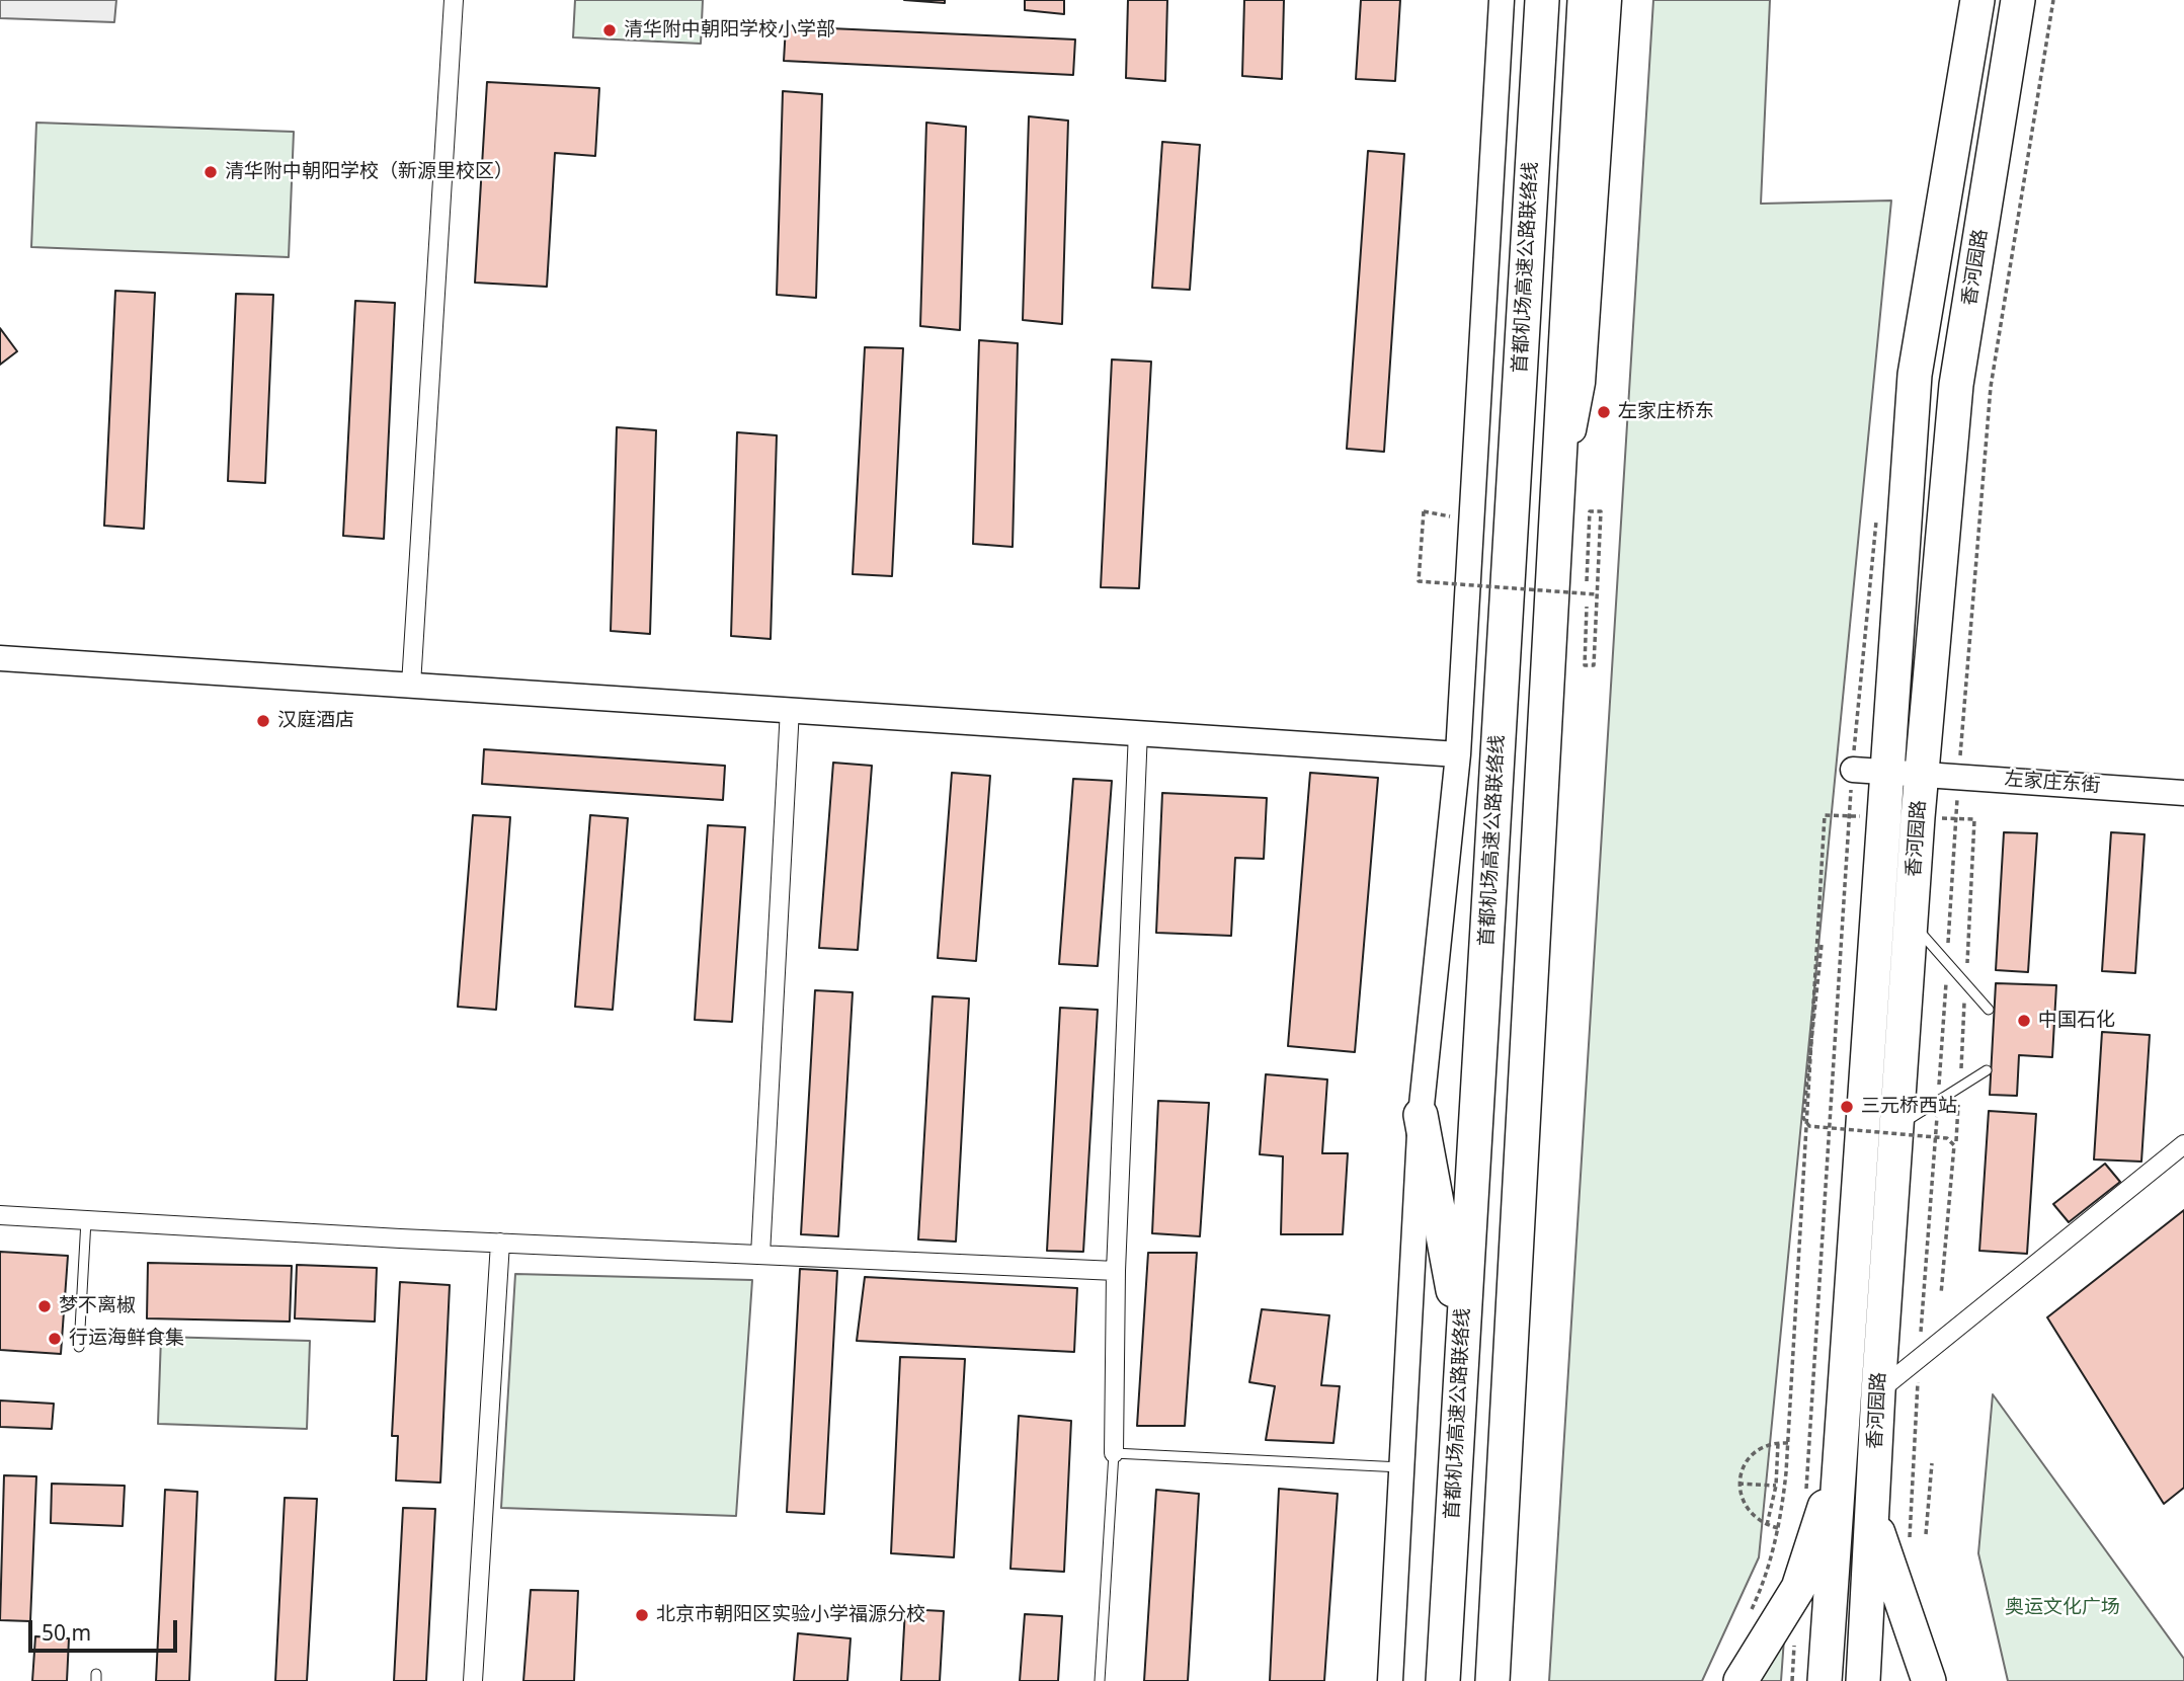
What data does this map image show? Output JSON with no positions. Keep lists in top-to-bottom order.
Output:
{
  "streets": {
    "highway": ["首都机场高速公路联络线", "香河园路"],
    "main road": ["左家庄东街"]
  },
  "crossings": [
    ["香河园路", "左家庄东街"]
  ],
  "parks": ["奥运文化广场"],
  "places": [
    "清华附中朝阳学校小学部",
    "清华附中朝阳学校（新源里校区）",
    "左家庄桥东",
    "汉庭酒店",
    "中国石化",
    "三元桥西站",
    "梦不离椒",
    "行运海鲜食集",
    "北京市朝阳区实验小学福源分校"
  ],
  "scale_bar": "50 m"
}
